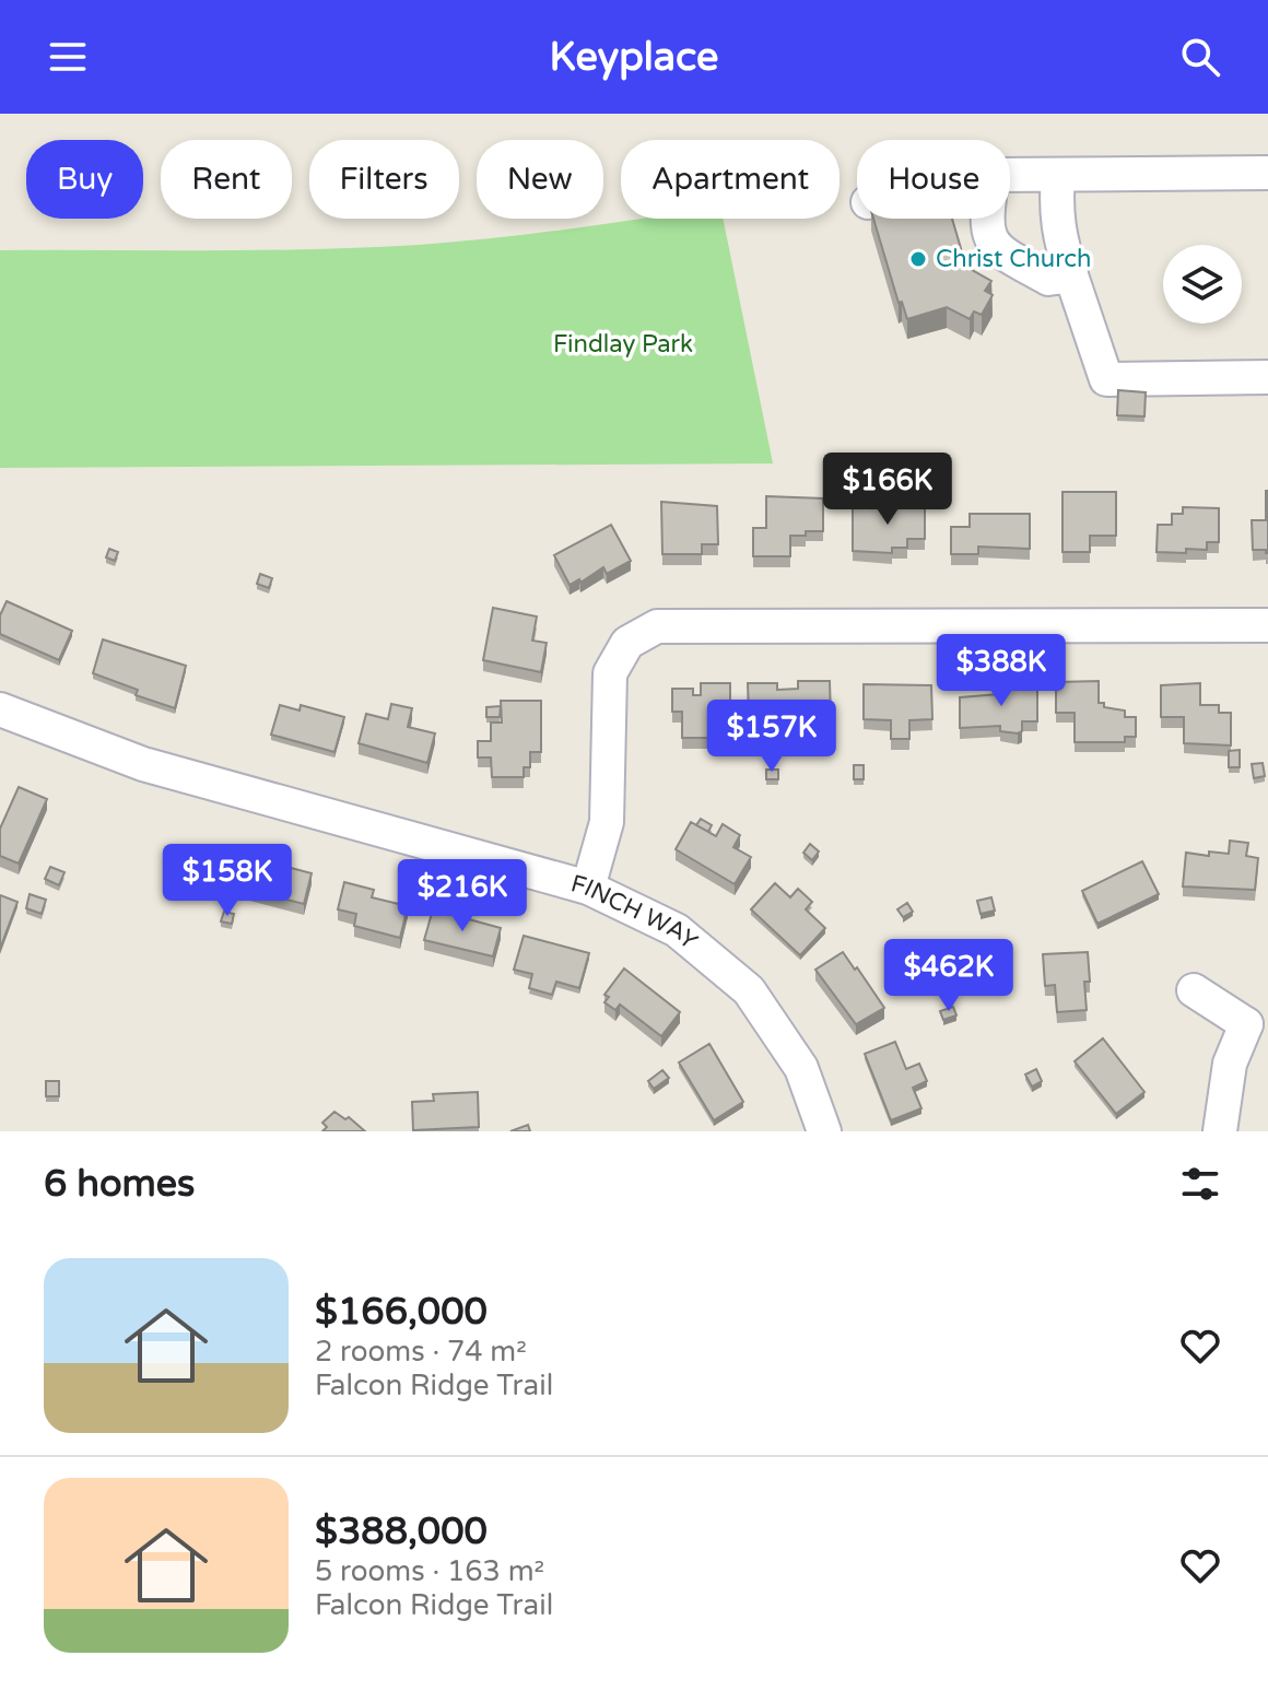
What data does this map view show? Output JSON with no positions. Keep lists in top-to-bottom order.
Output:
{
  "streets": {
    "street": ["FINCH WAY"]
  },
  "parks": ["Findlay Park"],
  "places": ["Christ Church"],
  "page": {
    "header": "Keyplace",
    "chip": [
      "Buy",
      "Rent",
      "Filters",
      "New",
      "Apartment",
      "House"
    ],
    "price": [
      "$166K",
      "$388K",
      "$157K",
      "$158K",
      "$216K",
      "$462K"
    ],
    "heading": "6 homes",
    "list": [
      {
        "name": "$166,000",
        "note": "2 rooms · 74 m² · Falcon Ridge Trail"
      },
      {
        "name": "$388,000",
        "note": "5 rooms · 163 m² · Falcon Ridge Trail"
      }
    ]
  }
}
